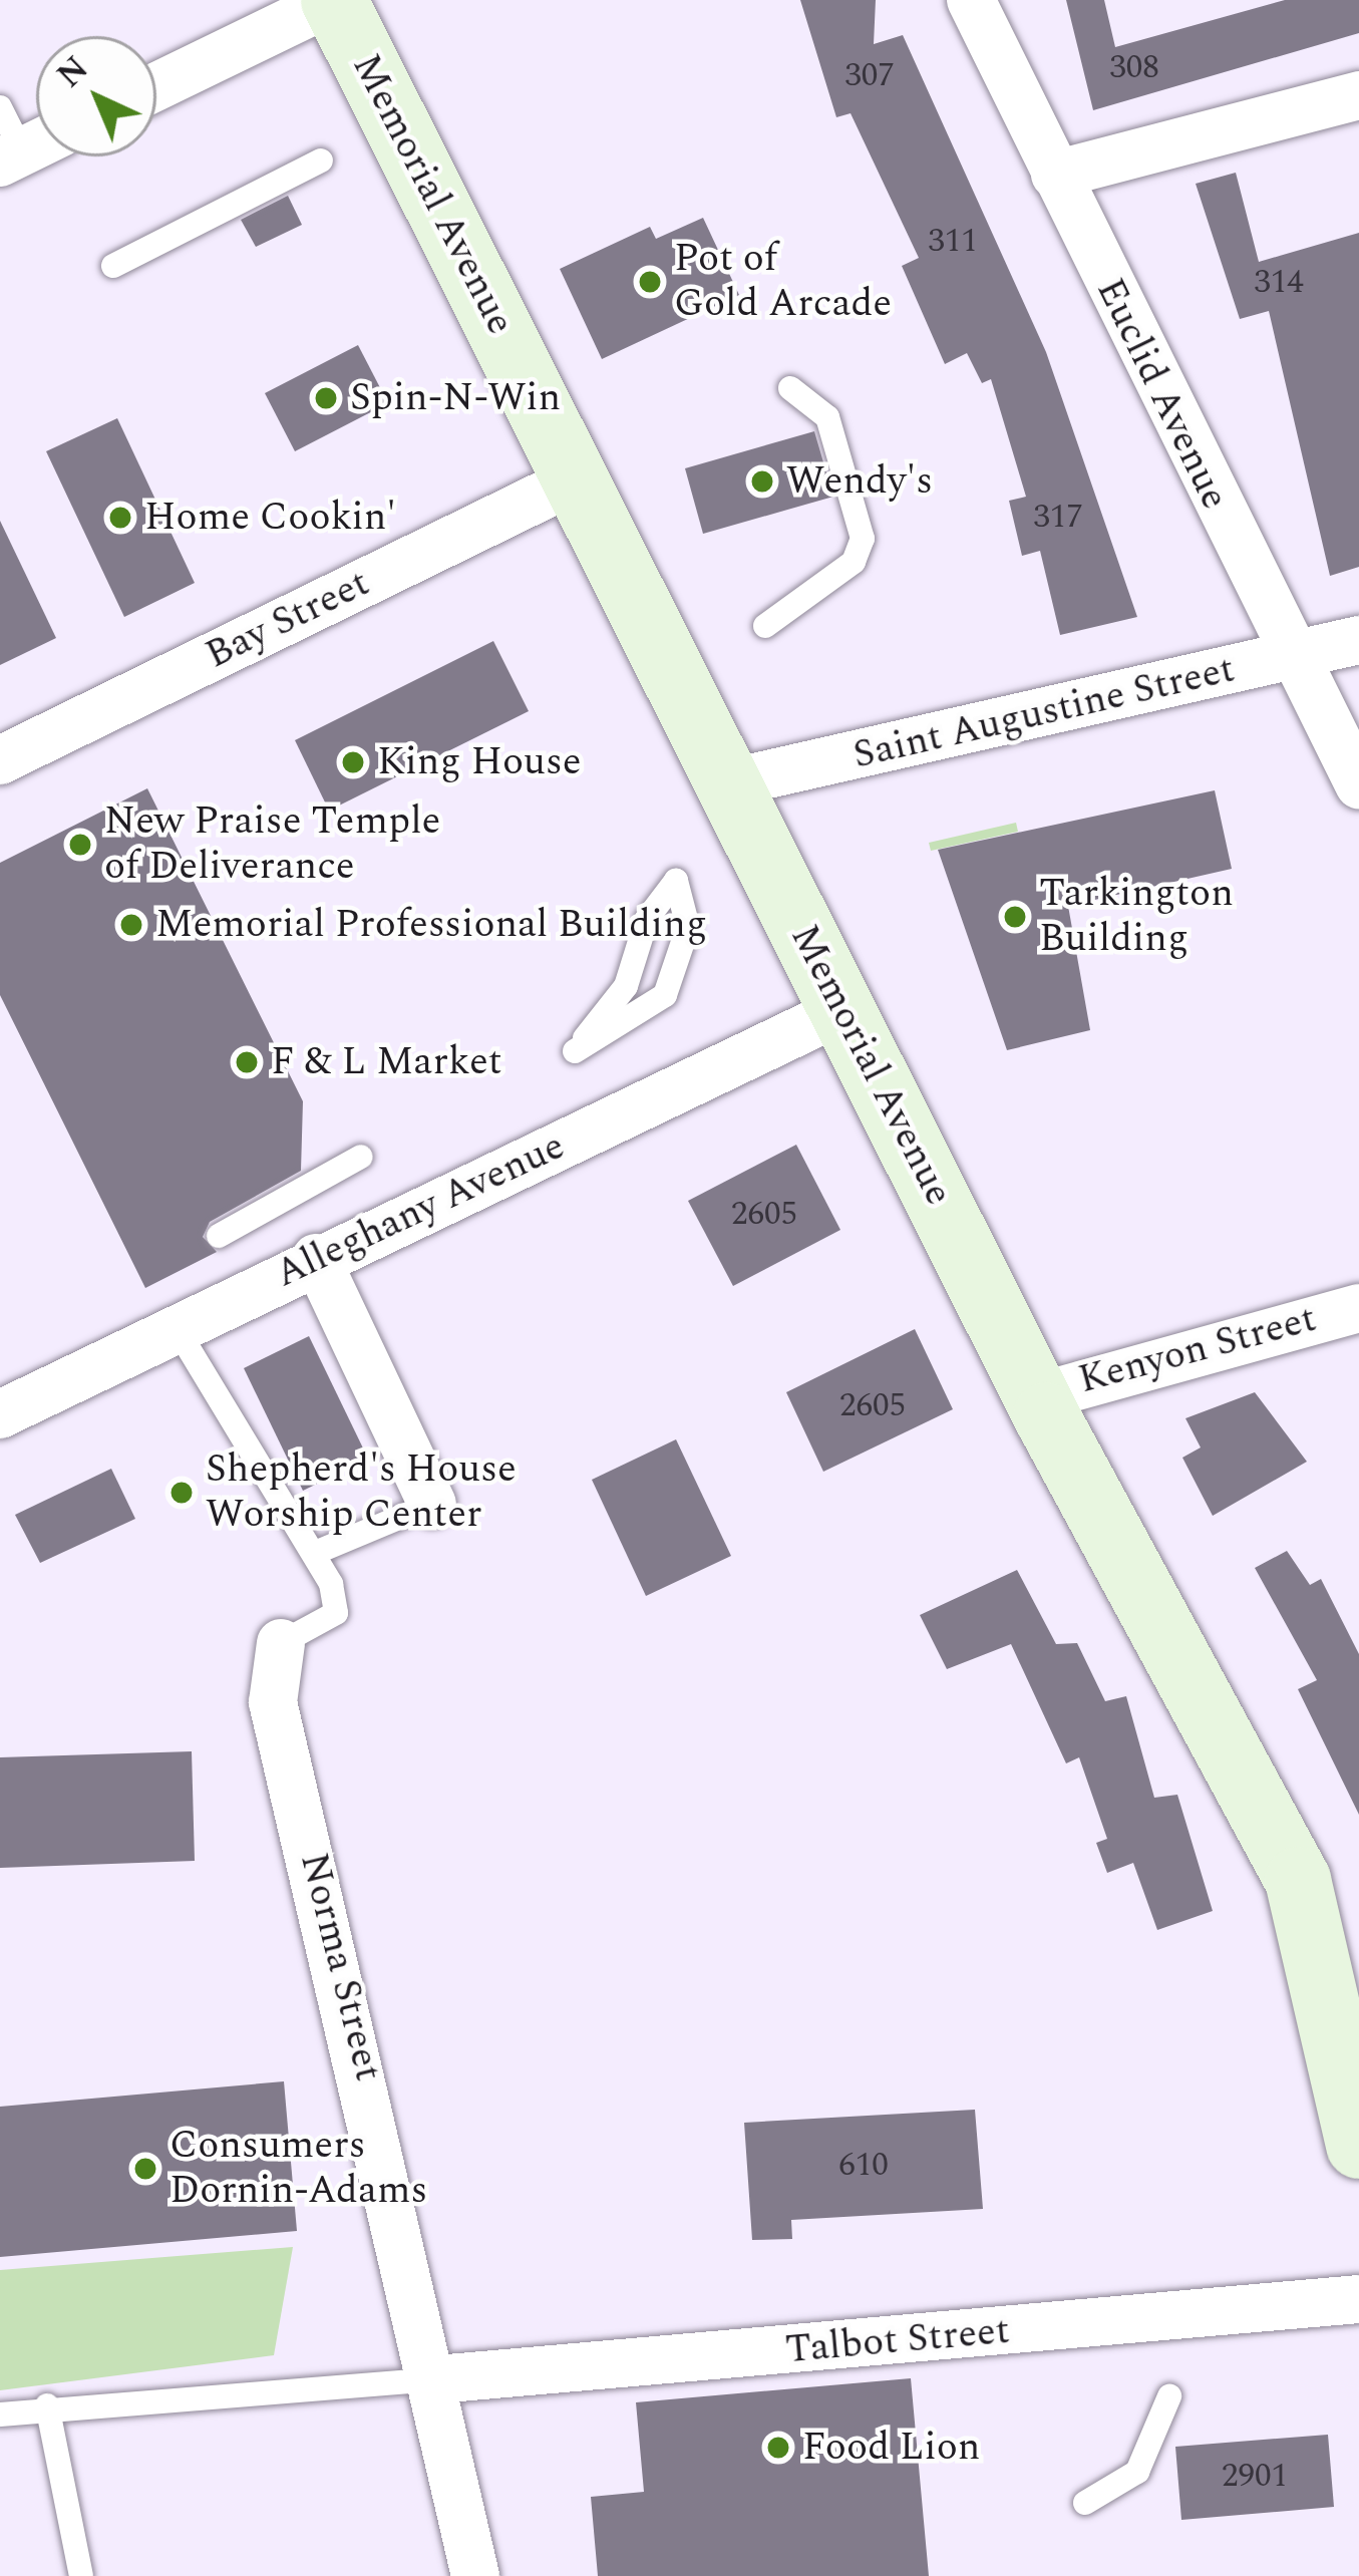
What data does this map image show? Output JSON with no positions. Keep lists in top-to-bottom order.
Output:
{
  "streets": {
    "main road": ["Memorial Avenue"],
    "street": [
      "Euclid Avenue",
      "Bay Street",
      "Saint Augustine Street",
      "Alleghany Avenue",
      "Kenyon Street",
      "Norma Street",
      "Talbot Street"
    ]
  },
  "crossings": [
    ["Memorial Avenue", "Bay Street"],
    ["Memorial Avenue", "Saint Augustine Street"],
    ["Memorial Avenue", "Alleghany Avenue"],
    ["Memorial Avenue", "Kenyon Street"],
    ["Euclid Avenue", "Saint Augustine Street"],
    ["Norma Street", "Talbot Street"]
  ],
  "places": [
    "Pot of Gold Arcade",
    "Spin-N-Win",
    "Wendy's",
    "Home Cookin'",
    "King House",
    "New Praise Temple of Deliverance",
    "Tarkington Building",
    "Memorial Professional Building",
    "F & L Market",
    "Shepherd's House Worship Center",
    "Consumers Dornin-Adams",
    "Food Lion"
  ],
  "house_numbers": [
    "308",
    "307",
    "311",
    "314",
    "317",
    "2605",
    "2605",
    "610",
    "2901"
  ],
  "north": "top left"
}
